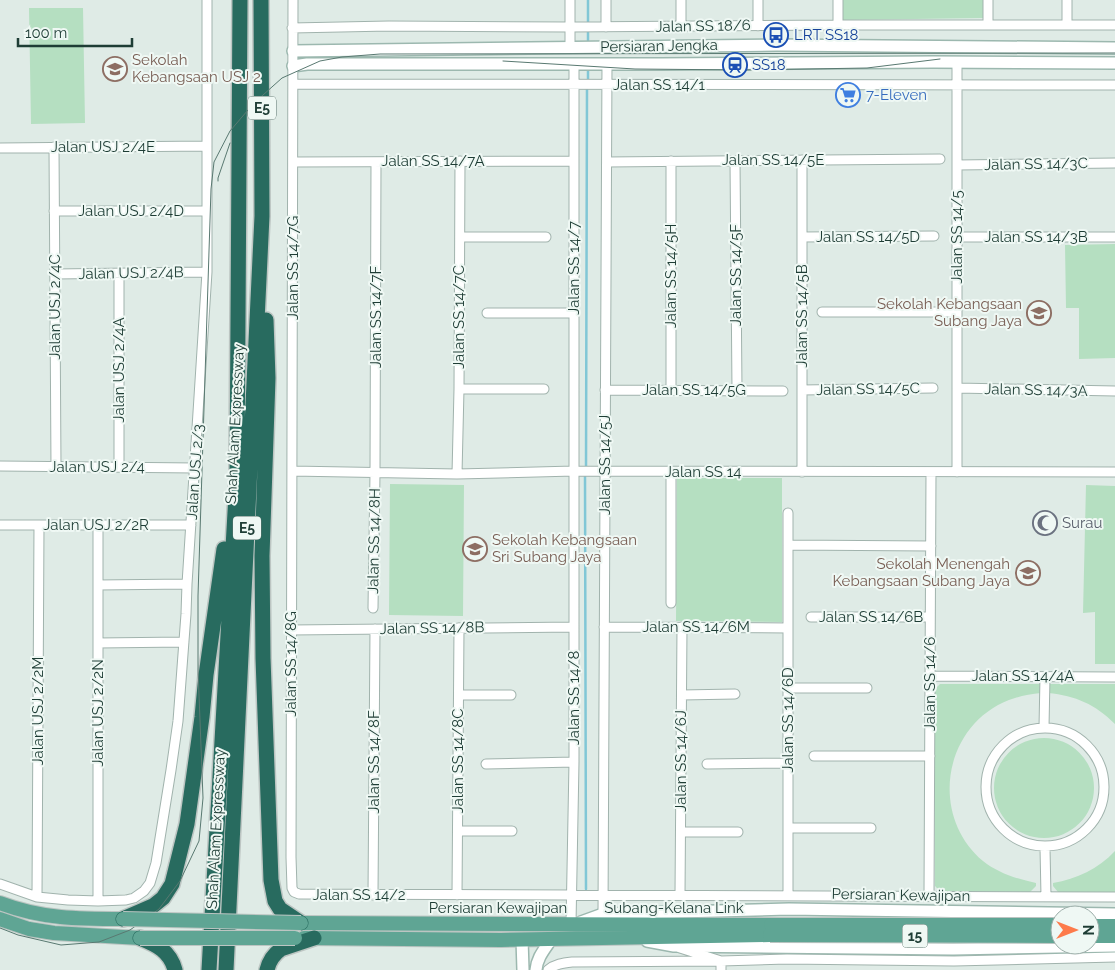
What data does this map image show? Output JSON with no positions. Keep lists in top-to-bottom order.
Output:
{
  "streets": {
    "highway": ["E5", "Shah Alam Expressway"],
    "main road": [
      "Persiaran Jengka",
      "Persiaran Kewajipan",
      "Subang-Kelana Link",
      "15"
    ],
    "street": [
      "Jalan SS 18/6",
      "Jalan SS 14/1",
      "Jalan USJ 2/4E",
      "Jalan SS 14/5E",
      "Jalan SS 14/7A",
      "Jalan SS 14/3C",
      "Jalan USJ 2/4D",
      "Jalan SS 14/5D",
      "Jalan SS 14/5",
      "Jalan SS 14/3B",
      "Jalan SS 14/7G",
      "Jalan SS 14/7",
      "Jalan USJ 2/4B",
      "Jalan SS 14/5F",
      "Jalan SS 14/5H",
      "Jalan USJ 2/4C",
      "Jalan SS 14/5B",
      "Jalan SS 14/7F",
      "Jalan SS 14/7C",
      "Jalan USJ 2/4A",
      "Jalan SS 14/5C",
      "Jalan SS 14/5G",
      "Jalan SS 14/3A",
      "Jalan SS 14/5J",
      "Jalan USJ 2/4",
      "Jalan USJ 2/3",
      "Jalan SS 14",
      "Jalan USJ 2/2R",
      "Jalan SS 14/8H",
      "Jalan SS 14/6B",
      "Jalan SS 14/6M",
      "Jalan SS 14/8B",
      "Jalan SS 14/8G",
      "Jalan SS 14/4A",
      "Jalan SS 14/6",
      "Jalan SS 14/8",
      "Jalan USJ 2/2M",
      "Jalan USJ 2/2N",
      "Jalan SS 14/6D",
      "Jalan SS 14/8C",
      "Jalan SS 14/6J",
      "Jalan SS 14/8F",
      "Jalan SS 14/2"
    ]
  },
  "crossings": [
    ["Persiaran Jengka", "Jalan SS 14/5"],
    ["Persiaran Jengka", "Jalan SS 14/7G"],
    ["Persiaran Jengka", "Jalan SS 14/7"],
    ["Persiaran Jengka", "Jalan SS 14/5J"],
    ["Jalan SS 14/1", "Jalan SS 14/5"],
    ["Jalan SS 14/1", "Jalan SS 14/7G"],
    ["Jalan SS 14/1", "Jalan SS 14/7"],
    ["Jalan SS 14/1", "Jalan SS 14/5J"],
    ["Jalan USJ 2/4E", "Jalan USJ 2/4C"],
    ["Jalan USJ 2/4E", "Jalan USJ 2/3"],
    ["Jalan SS 14/5E", "Jalan SS 14/5F"],
    ["Jalan SS 14/5E", "Jalan SS 14/5H"],
    ["Jalan SS 14/5E", "Jalan SS 14/5B"],
    ["Jalan SS 14/5E", "Jalan SS 14/5J"],
    ["Jalan SS 14/7A", "Jalan SS 14/7G"],
    ["Jalan SS 14/7A", "Jalan SS 14/7"],
    ["Jalan SS 14/7A", "Jalan SS 14/7F"],
    ["Jalan SS 14/7A", "Jalan SS 14/7C"],
    ["Jalan SS 14/3C", "Jalan SS 14/5"],
    ["Jalan USJ 2/4D", "Jalan USJ 2/4C"],
    ["Jalan USJ 2/4D", "Jalan USJ 2/3"],
    ["Jalan SS 14/5D", "Jalan SS 14/5B"],
    ["Jalan SS 14/5", "Jalan SS 14/3B"],
    ["Jalan SS 14/5", "Jalan SS 14/3A"],
    ["Jalan SS 14/5", "Jalan SS 14"],
    ["Jalan SS 14/7G", "Jalan SS 14"],
    ["Jalan SS 14/7G", "Jalan SS 14/8G"],
    ["Jalan SS 14/7", "Jalan SS 14"],
    ["Jalan SS 14/7", "Jalan SS 14/8"],
    ["Jalan USJ 2/4B", "Jalan USJ 2/4C"],
    ["Jalan USJ 2/4B", "Jalan USJ 2/4A"],
    ["Jalan USJ 2/4B", "Jalan USJ 2/3"],
    ["Jalan SS 14/5F", "Jalan SS 14/5G"],
    ["Jalan SS 14/5H", "Jalan SS 14/5G"],
    ["Jalan USJ 2/4C", "Jalan USJ 2/4"],
    ["Jalan SS 14/5B", "Jalan SS 14/5C"],
    ["Jalan SS 14/5B", "Jalan SS 14"],
    ["Jalan SS 14/7F", "Jalan SS 14"],
    ["Jalan SS 14/7F", "Jalan SS 14/8H"],
    ["Jalan SS 14/7C", "Jalan SS 14"],
    ["Jalan USJ 2/4A", "Jalan USJ 2/4"],
    ["Jalan SS 14/5G", "Jalan SS 14/5J"],
    ["Jalan SS 14/5J", "Jalan SS 14"],
    ["Jalan SS 14/5J", "Jalan SS 14/6M"],
    ["Jalan SS 14/5J", "Jalan SS 14/2"],
    ["Jalan SS 14/5J", "Persiaran Kewajipan"],
    ["Jalan USJ 2/4", "Jalan USJ 2/3"],
    ["Jalan USJ 2/3", "Jalan USJ 2/2R"],
    ["Jalan USJ 2/3", "Jalan USJ 2/2M"],
    ["Jalan USJ 2/3", "Jalan USJ 2/2N"],
    ["Jalan SS 14", "Jalan SS 14/8H"],
    ["Jalan SS 14", "Jalan SS 14/8G"],
    ["Jalan SS 14", "Jalan SS 14/6"],
    ["Jalan SS 14", "Jalan SS 14/8"],
    ["Jalan USJ 2/2R", "Jalan USJ 2/2M"],
    ["Jalan USJ 2/2R", "Jalan USJ 2/2N"],
    ["Jalan SS 14/6B", "Jalan SS 14/6"],
    ["Jalan SS 14/6M", "Jalan SS 14/6D"],
    ["Jalan SS 14/6M", "Jalan SS 14/6J"],
    ["Jalan SS 14/8B", "Jalan SS 14/8G"],
    ["Jalan SS 14/8B", "Jalan SS 14/8"],
    ["Jalan SS 14/8B", "Jalan SS 14/8C"],
    ["Jalan SS 14/8B", "Jalan SS 14/8F"],
    ["Jalan SS 14/8G", "Jalan SS 14/2"],
    ["Jalan SS 14/4A", "Jalan SS 14/6"],
    ["Jalan SS 14/6", "Jalan SS 14/2"],
    ["Jalan SS 14/8", "Jalan SS 14/2"],
    ["Jalan SS 14/8", "Persiaran Kewajipan"],
    ["Jalan SS 14/8", "Subang-Kelana Link"],
    ["Jalan SS 14/6D", "Jalan SS 14/2"],
    ["Jalan SS 14/8C", "Jalan SS 14/2"],
    ["Jalan SS 14/6J", "Jalan SS 14/2"],
    ["Jalan SS 14/8F", "Jalan SS 14/2"],
    ["Persiaran Kewajipan", "Subang-Kelana Link"],
    ["Subang-Kelana Link", "15"]
  ],
  "places": {
    "bus stop": ["LRT SS18"],
    "station": ["SS18"],
    "school or university": [
      "Sekolah Kebangsaan USJ 2",
      "Sekolah Kebangsaan Subang Jaya",
      "Sekolah Kebangsaan Sri Subang Jaya",
      "Sekolah Menengah Kebangsaan Subang Jaya"
    ],
    "supermarket": ["7-Eleven"],
    "mosque": ["Surau"]
  },
  "scale_bar": "100 m",
  "north": "right"
}
